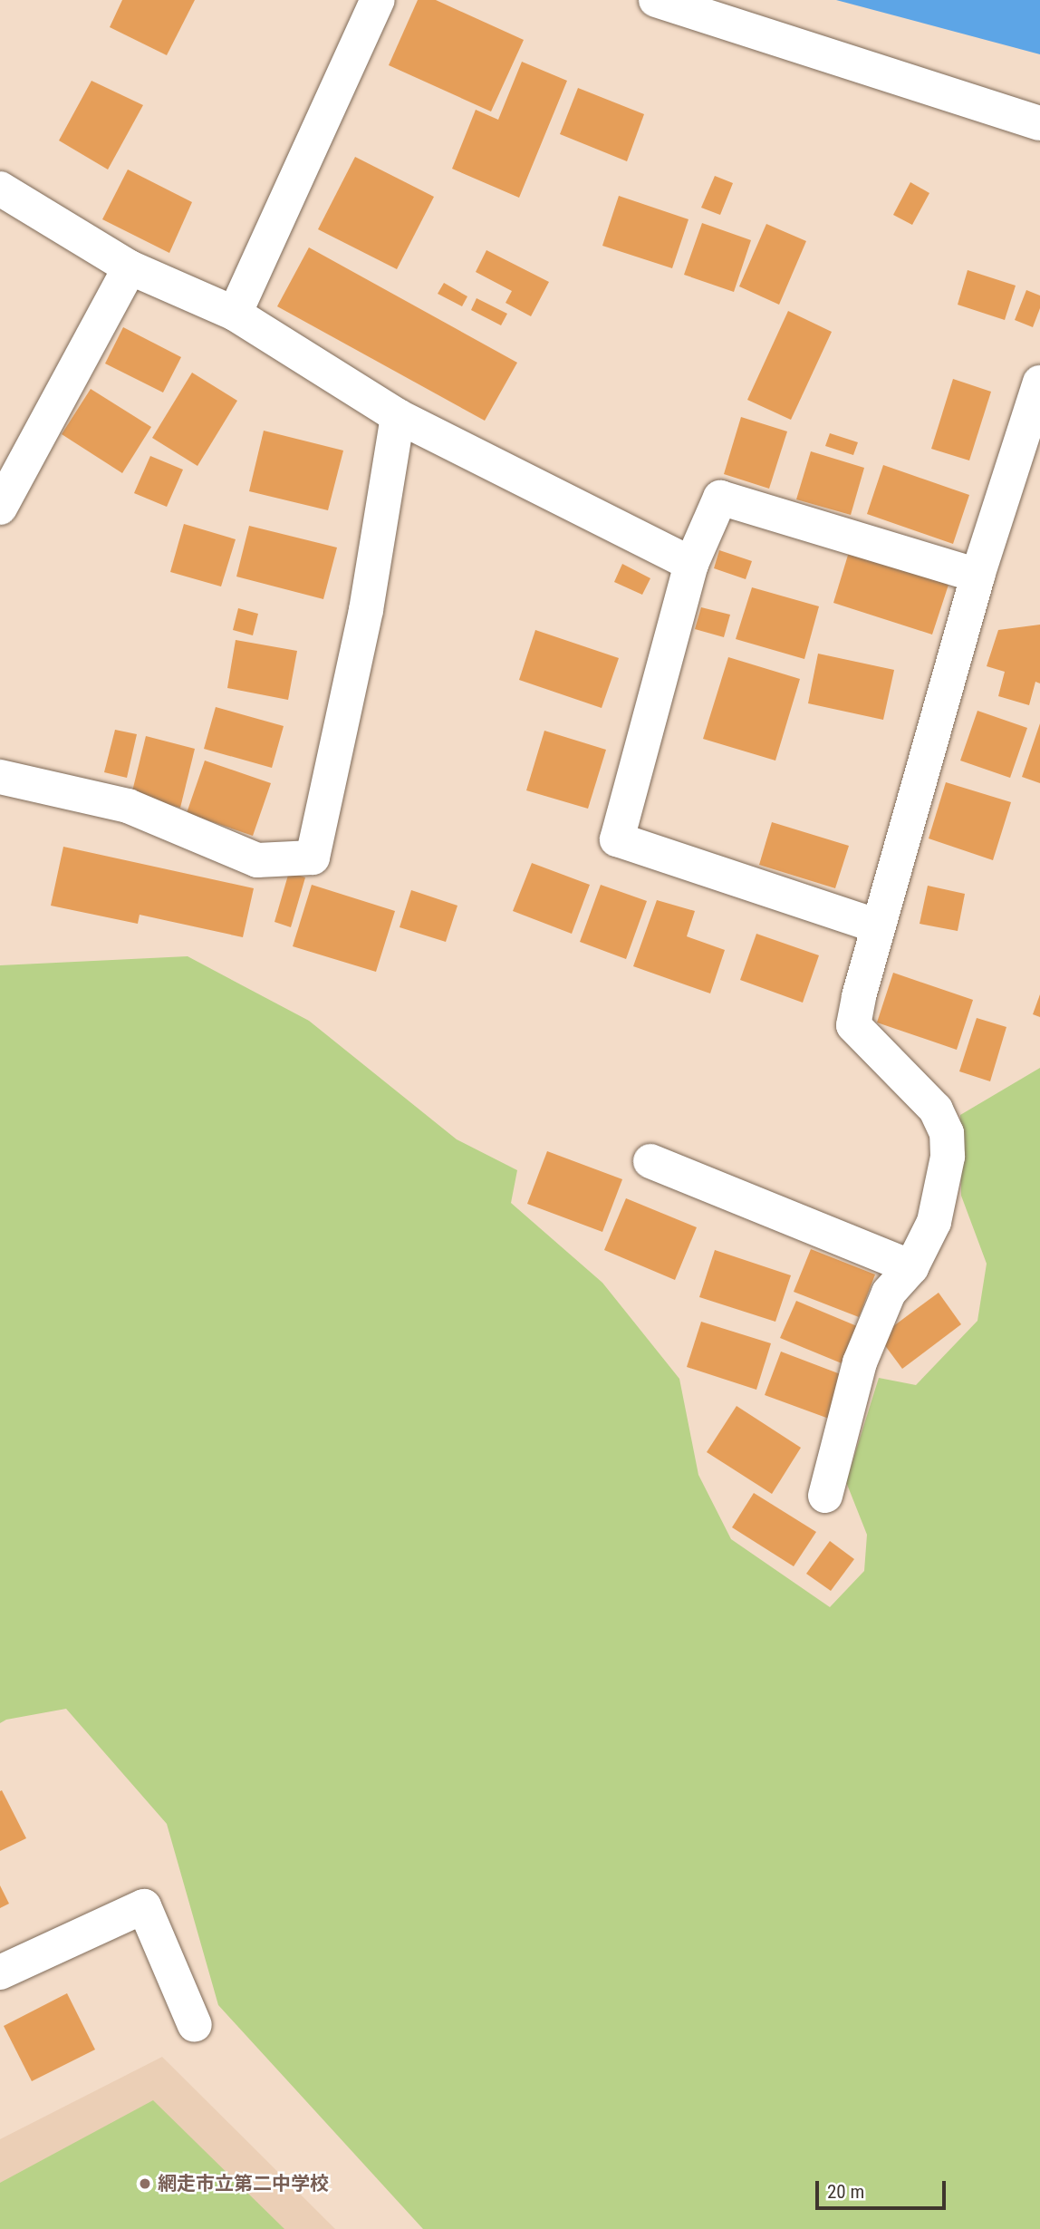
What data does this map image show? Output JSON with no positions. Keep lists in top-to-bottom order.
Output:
{
  "places": ["網走市立第二中学校"],
  "scale_bar": "20 m"
}
